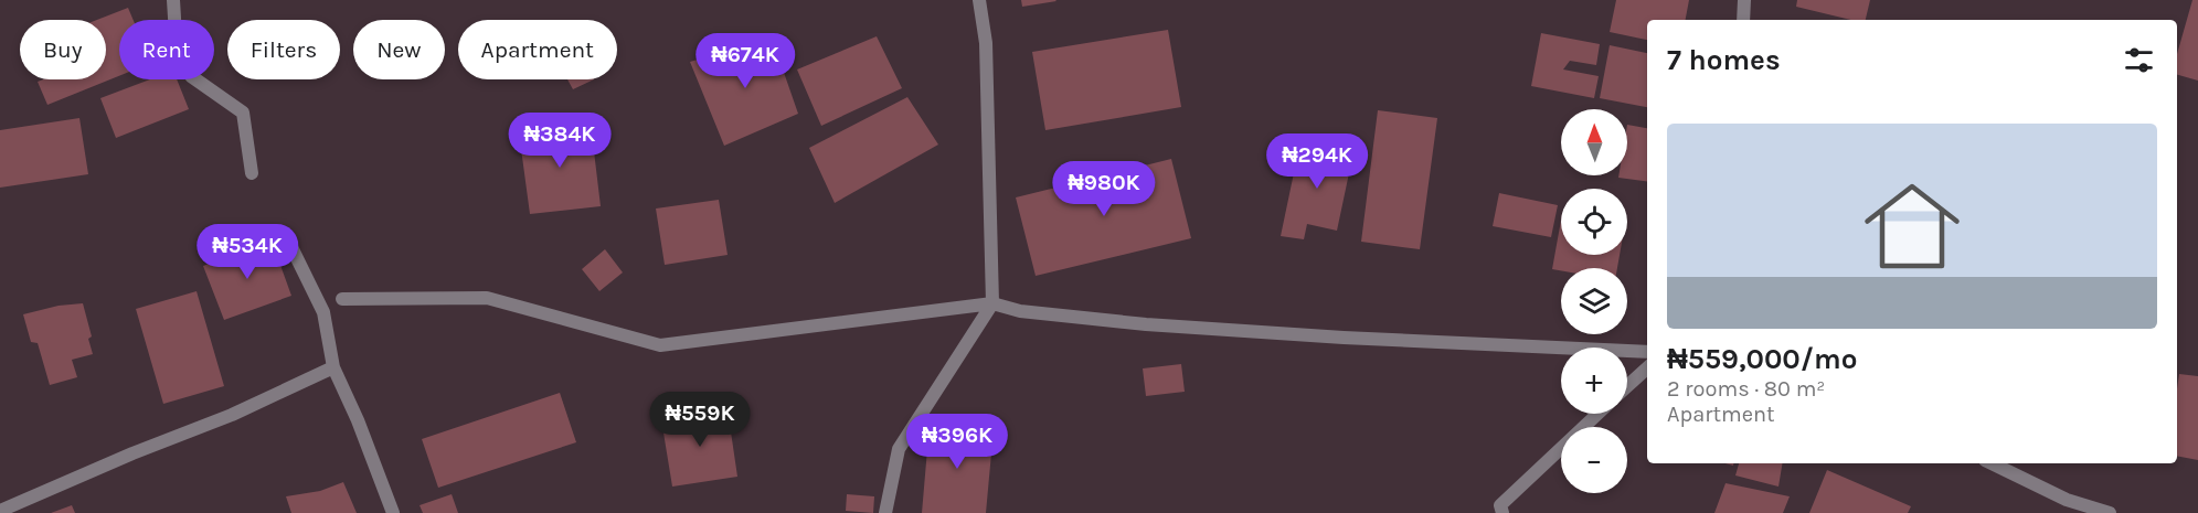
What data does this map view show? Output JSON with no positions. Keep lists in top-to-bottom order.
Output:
{
  "north": "top",
  "page": {
    "chip": [
      "Buy",
      "Rent",
      "Filters",
      "New",
      "Apartment"
    ],
    "heading": "7 homes",
    "price": [
      "₦674K",
      "₦384K",
      "₦294K",
      "₦980K",
      "₦534K",
      "₦559K",
      "₦396K"
    ],
    "list": [
      {
        "name": "₦559,000/mo",
        "note": "2 rooms · 80 m² · Apartment"
      }
    ],
    "map_buttons": ["+", "−"]
  }
}
